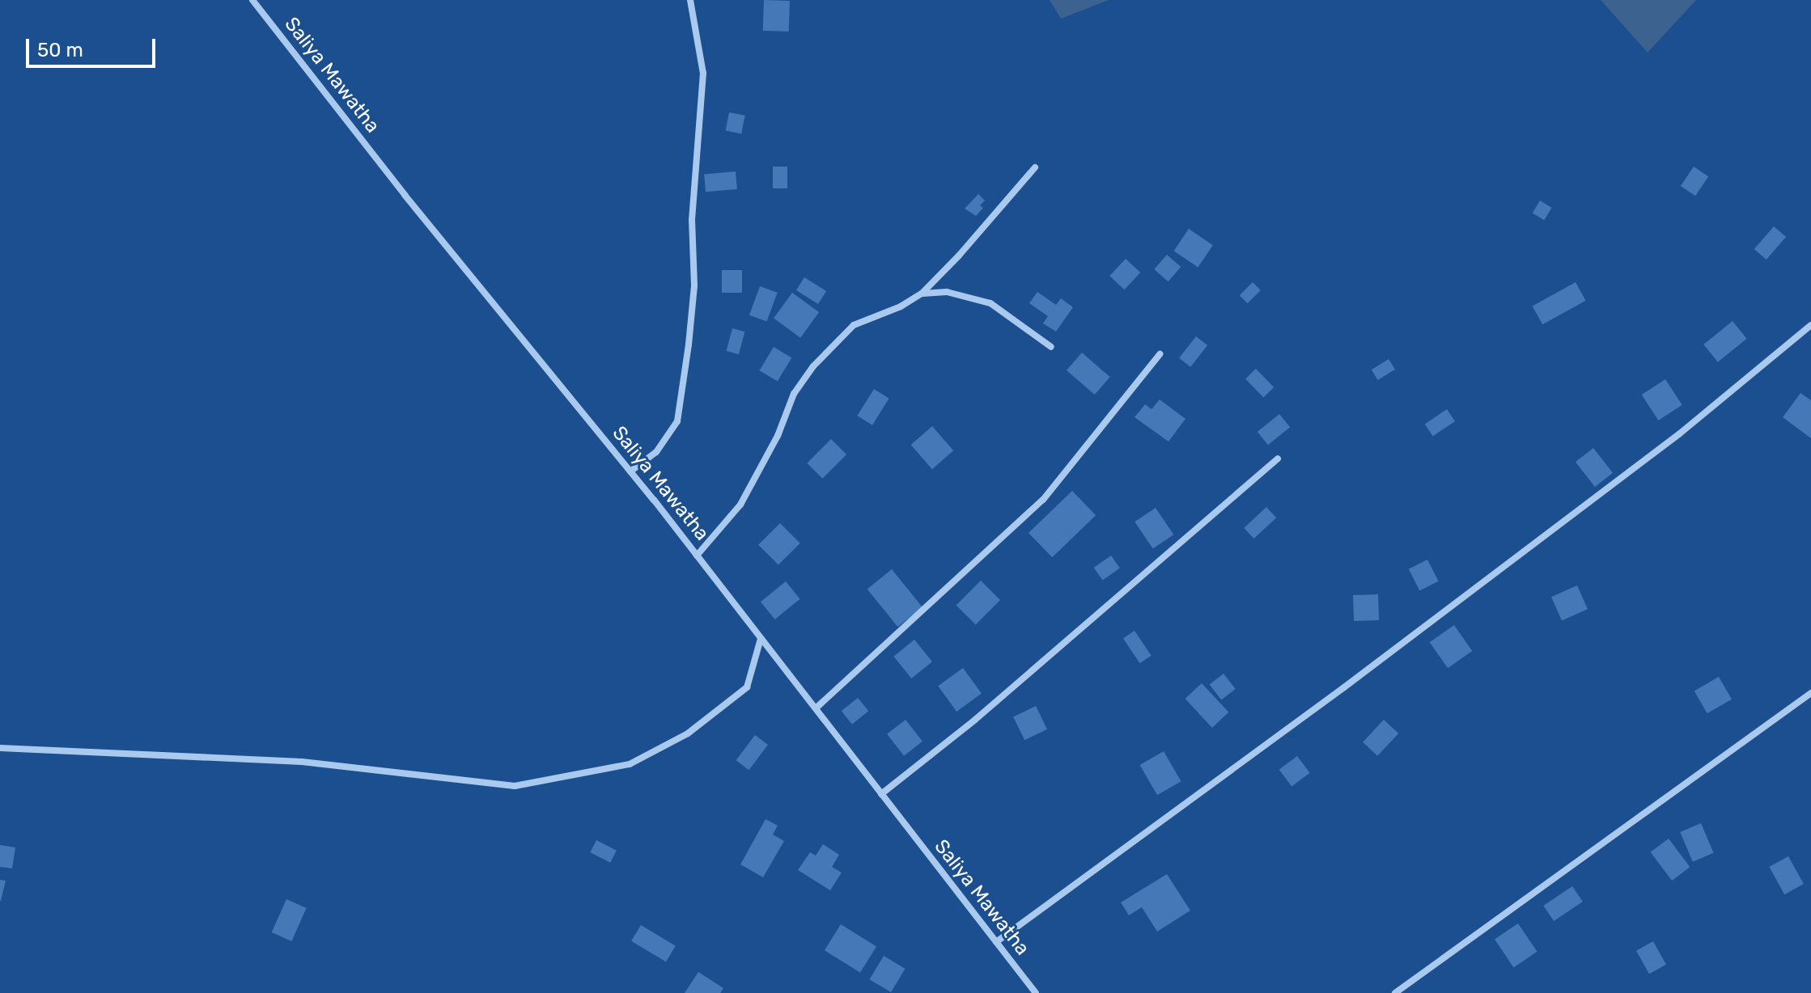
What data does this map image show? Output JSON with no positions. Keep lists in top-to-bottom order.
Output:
{
  "streets": {
    "street": ["Saliya Mawatha"]
  },
  "scale_bar": "50 m"
}
